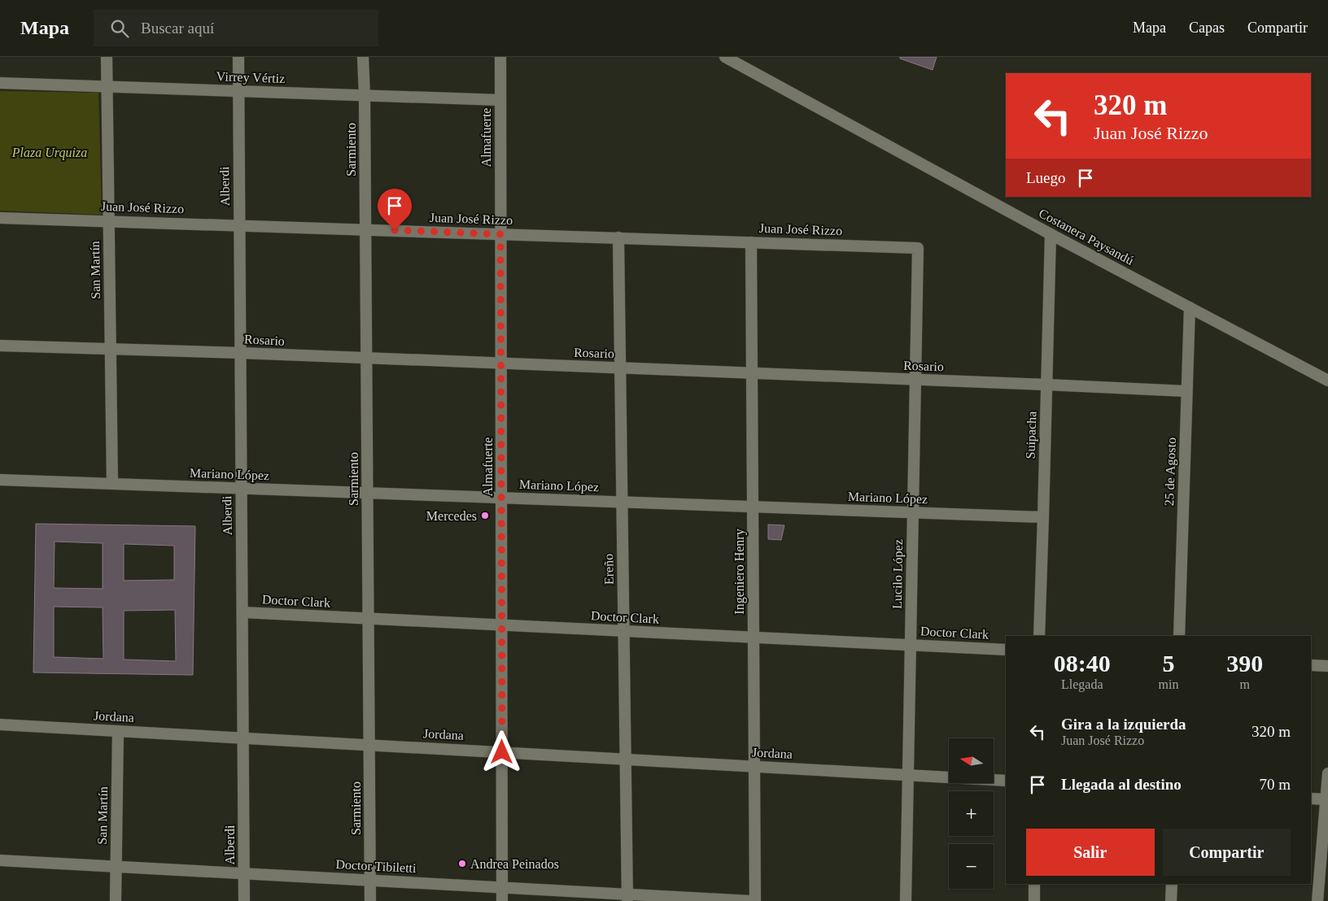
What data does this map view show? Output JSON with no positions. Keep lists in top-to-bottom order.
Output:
{
  "streets": {
    "street": [
      "Virrey Vértiz",
      "Almafuerte",
      "Sarmiento",
      "Alberdi",
      "Juan José Rizzo",
      "Costanera Paysandú",
      "San Martín",
      "Rosario",
      "Suipacha",
      "25 de Agosto",
      "Mariano López",
      "Ereño",
      "Ingeniero Henry",
      "Lucilo López",
      "Doctor Clark",
      "Jordana",
      "Doctor Tibiletti"
    ]
  },
  "crossings": [
    ["Virrey Vértiz", "Almafuerte"],
    ["Virrey Vértiz", "Sarmiento"],
    ["Virrey Vértiz", "Alberdi"],
    ["Virrey Vértiz", "San Martín"],
    ["Almafuerte", "Juan José Rizzo"],
    ["Almafuerte", "Rosario"],
    ["Almafuerte", "Mariano López"],
    ["Almafuerte", "Doctor Clark"],
    ["Almafuerte", "Jordana"],
    ["Almafuerte", "Doctor Tibiletti"],
    ["Sarmiento", "Juan José Rizzo"],
    ["Sarmiento", "Rosario"],
    ["Sarmiento", "Mariano López"],
    ["Sarmiento", "Doctor Clark"],
    ["Sarmiento", "Jordana"],
    ["Sarmiento", "Doctor Tibiletti"],
    ["Alberdi", "Juan José Rizzo"],
    ["Alberdi", "Rosario"],
    ["Alberdi", "Mariano López"],
    ["Alberdi", "Doctor Clark"],
    ["Alberdi", "Jordana"],
    ["Alberdi", "Doctor Tibiletti"],
    ["Juan José Rizzo", "San Martín"],
    ["Juan José Rizzo", "Ereño"],
    ["Juan José Rizzo", "Ingeniero Henry"],
    ["Juan José Rizzo", "Lucilo López"],
    ["Costanera Paysandú", "Suipacha"],
    ["Costanera Paysandú", "25 de Agosto"],
    ["San Martín", "Rosario"],
    ["San Martín", "Mariano López"],
    ["San Martín", "Jordana"],
    ["San Martín", "Doctor Tibiletti"],
    ["Rosario", "Suipacha"],
    ["Rosario", "25 de Agosto"],
    ["Rosario", "Ereño"],
    ["Rosario", "Ingeniero Henry"],
    ["Rosario", "Lucilo López"],
    ["Suipacha", "Mariano López"],
    ["Mariano López", "Ereño"],
    ["Mariano López", "Ingeniero Henry"],
    ["Mariano López", "Lucilo López"],
    ["Ereño", "Doctor Clark"],
    ["Ereño", "Jordana"],
    ["Ereño", "Doctor Tibiletti"],
    ["Ingeniero Henry", "Doctor Clark"],
    ["Ingeniero Henry", "Jordana"],
    ["Lucilo López", "Doctor Clark"],
    ["Lucilo López", "Jordana"]
  ],
  "parks": ["Plaza Urquiza"],
  "places": ["Mercedes", "Andrea Peinados"],
  "north": "left",
  "page": {
    "header": "Mapa",
    "search": "Buscar aquí",
    "nav": ["Mapa", "Capas", "Compartir"],
    "turn": ["320 m", "Juan José Rizzo"],
    "then": "Luego",
    "eta": [
      "08:40",
      "Llegada",
      "5",
      "min",
      "390",
      "m"
    ],
    "list": [
      {
        "name": "Gira a la izquierda",
        "note": "Juan José Rizzo",
        "value": "320 m"
      },
      {
        "name": "Llegada al destino",
        "value": "70 m"
      }
    ],
    "map_buttons": ["+", "−"],
    "buttons": ["Salir", "Compartir"]
  }
}
